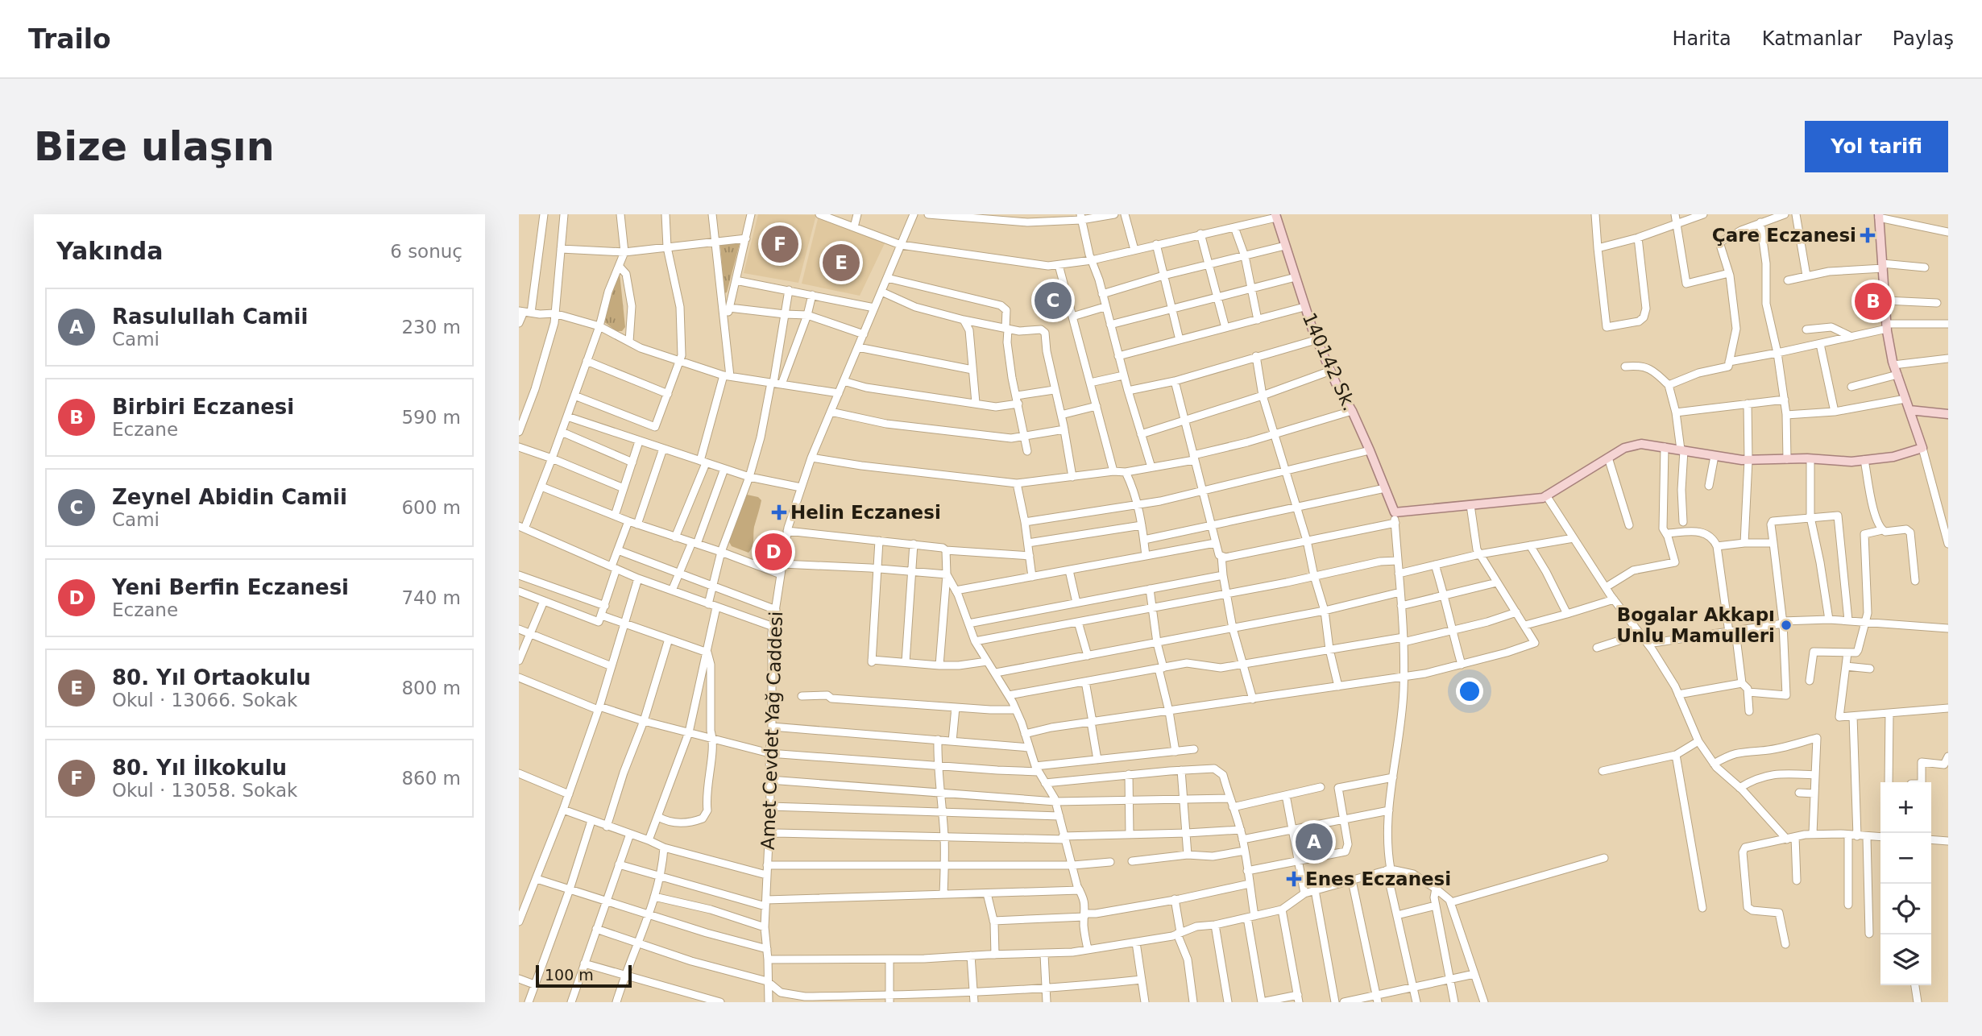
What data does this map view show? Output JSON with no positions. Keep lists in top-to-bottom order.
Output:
{
  "streets": {
    "main road": ["140142 Sk."],
    "street": ["Amet Cevdet Yağ Caddesi"]
  },
  "places": {
    "health": ["Çare Eczanesi", "Helin Eczanesi", "Enes Eczanesi"],
    "other": ["Bogalar Akkapı Unlu Mamulleri"]
  },
  "scale_bar": "100 m",
  "page": {
    "header": "Trailo",
    "nav": ["Harita", "Katmanlar", "Paylaş"],
    "buttons": "Yol tarifi",
    "title": "Bize ulaşın",
    "heading": ["Yakında", "6 sonuç"],
    "pins": [
      "F",
      "E",
      "C",
      "B",
      "D",
      "A"
    ],
    "list": [
      {
        "mark": "A",
        "name": "Rasulullah Camii",
        "note": "Cami",
        "value": "230 m"
      },
      {
        "mark": "B",
        "name": "Birbiri Eczanesi",
        "note": "Eczane",
        "value": "590 m"
      },
      {
        "mark": "C",
        "name": "Zeynel Abidin Camii",
        "note": "Cami",
        "value": "600 m"
      },
      {
        "mark": "D",
        "name": "Yeni Berfin Eczanesi",
        "note": "Eczane",
        "value": "740 m"
      },
      {
        "mark": "E",
        "name": "80. Yıl Ortaokulu",
        "note": "Okul · 13066. Sokak",
        "value": "800 m"
      },
      {
        "mark": "F",
        "name": "80. Yıl İlkokulu",
        "note": "Okul · 13058. Sokak",
        "value": "860 m"
      }
    ],
    "map_buttons": ["+", "−"],
    "scale": "100 m"
  }
}
